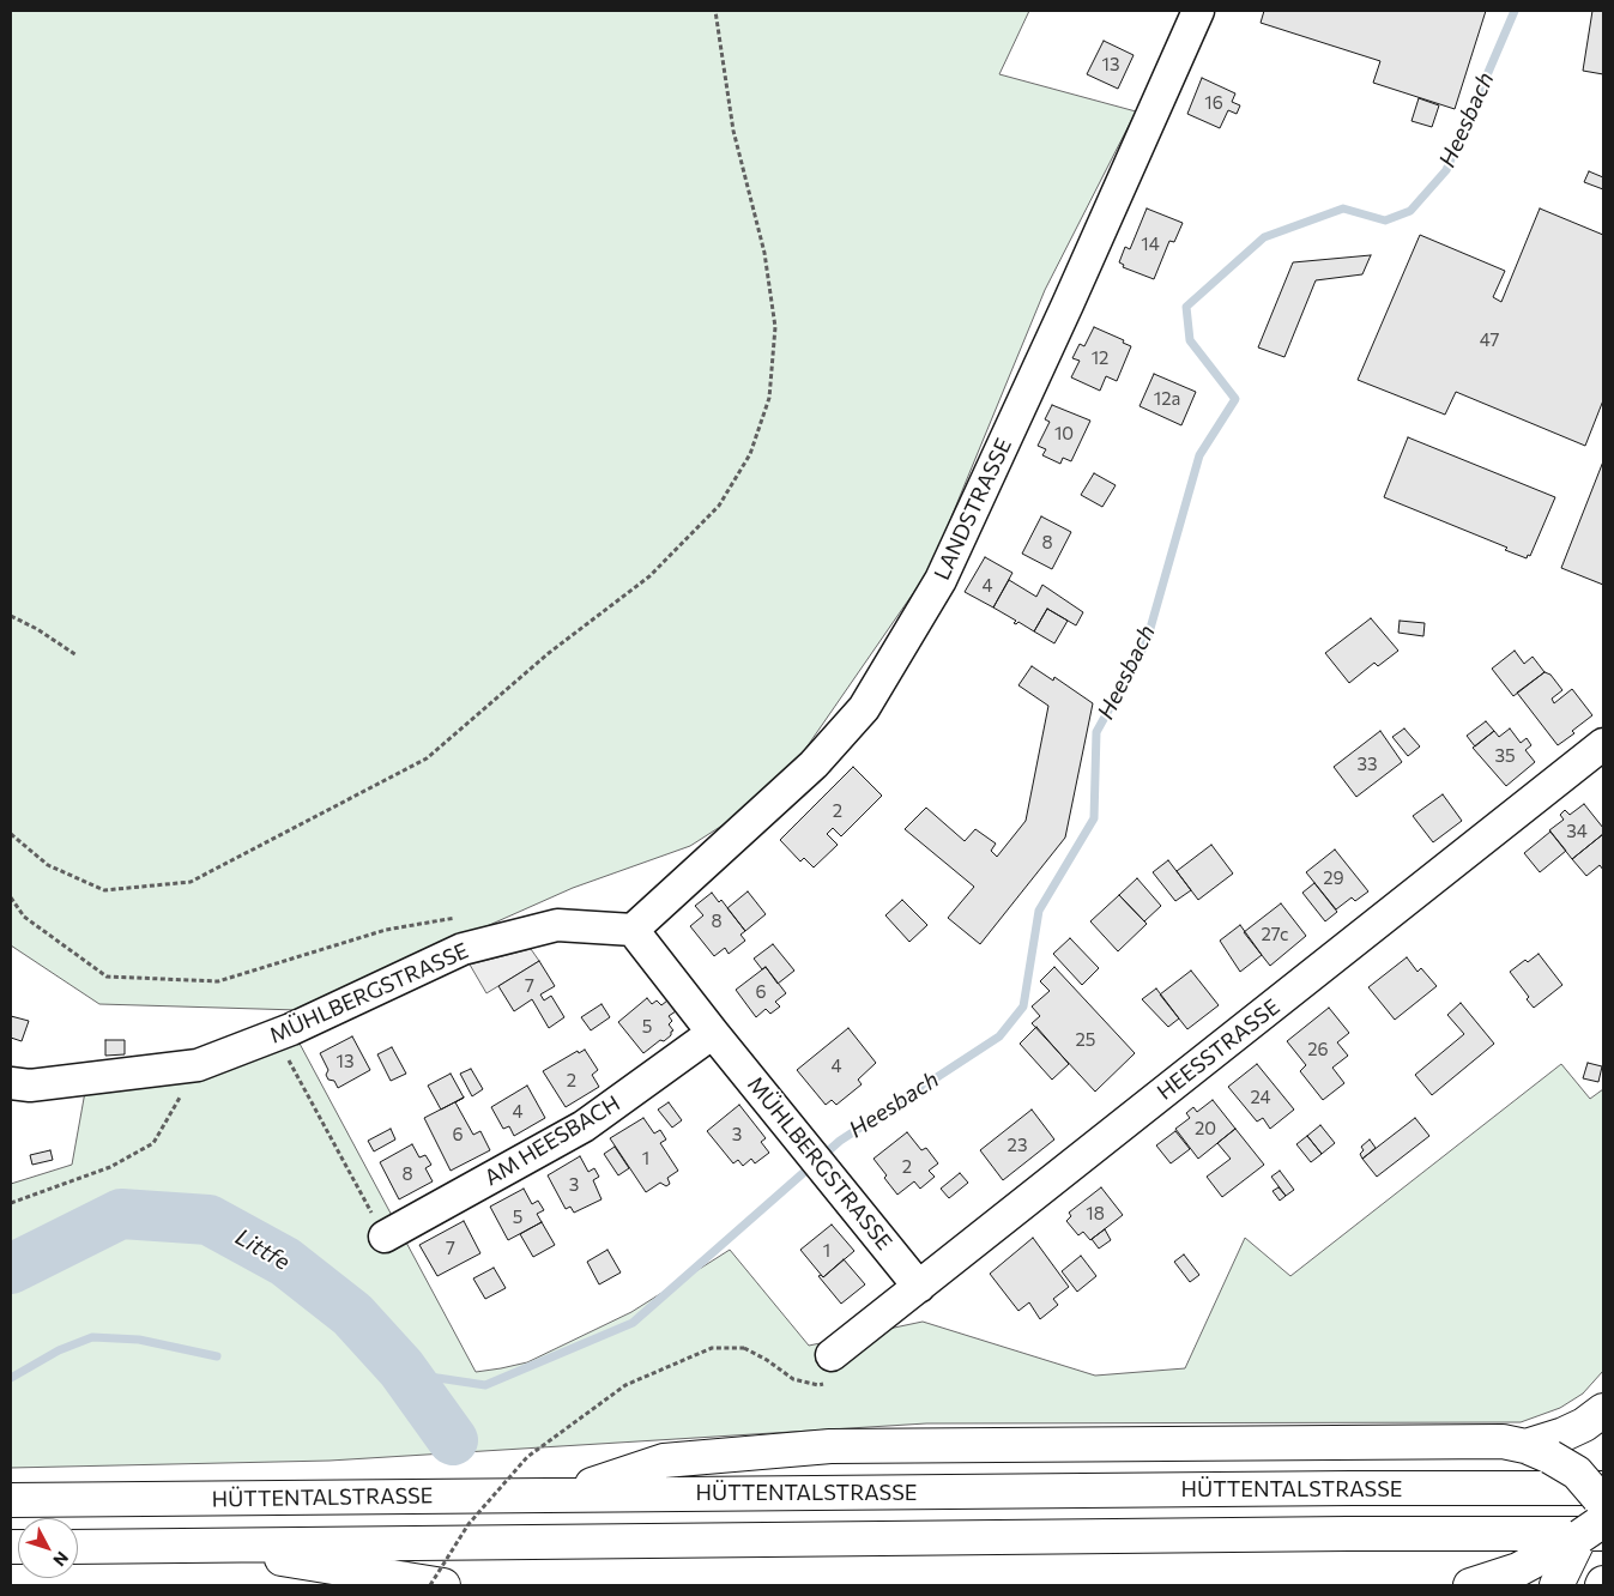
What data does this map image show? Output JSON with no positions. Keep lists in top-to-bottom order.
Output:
{
  "streets": {
    "main road": ["HÜTTENTALSTRASSE"],
    "street": [
      "LANDSTRASSE",
      "MÜHLBERGSTRASSE",
      "HEESSTRASSE",
      "AM HEESBACH"
    ]
  },
  "crossings": [
    ["LANDSTRASSE", "MÜHLBERGSTRASSE"],
    ["MÜHLBERGSTRASSE", "HEESSTRASSE"],
    ["MÜHLBERGSTRASSE", "AM HEESBACH"]
  ],
  "water": ["Heesbach", "Littfe"],
  "house_numbers": [
    "13",
    "16",
    "14",
    "47",
    "12",
    "12a",
    "10",
    "8",
    "4",
    "35",
    "33",
    "2",
    "34",
    "29",
    "8",
    "27c",
    "7",
    "6",
    "5",
    "25",
    "26",
    "13",
    "4",
    "2",
    "24",
    "4",
    "20",
    "6",
    "3",
    "23",
    "1",
    "2",
    "8",
    "3",
    "18",
    "5",
    "7",
    "1"
  ],
  "north": "bottom right"
}
